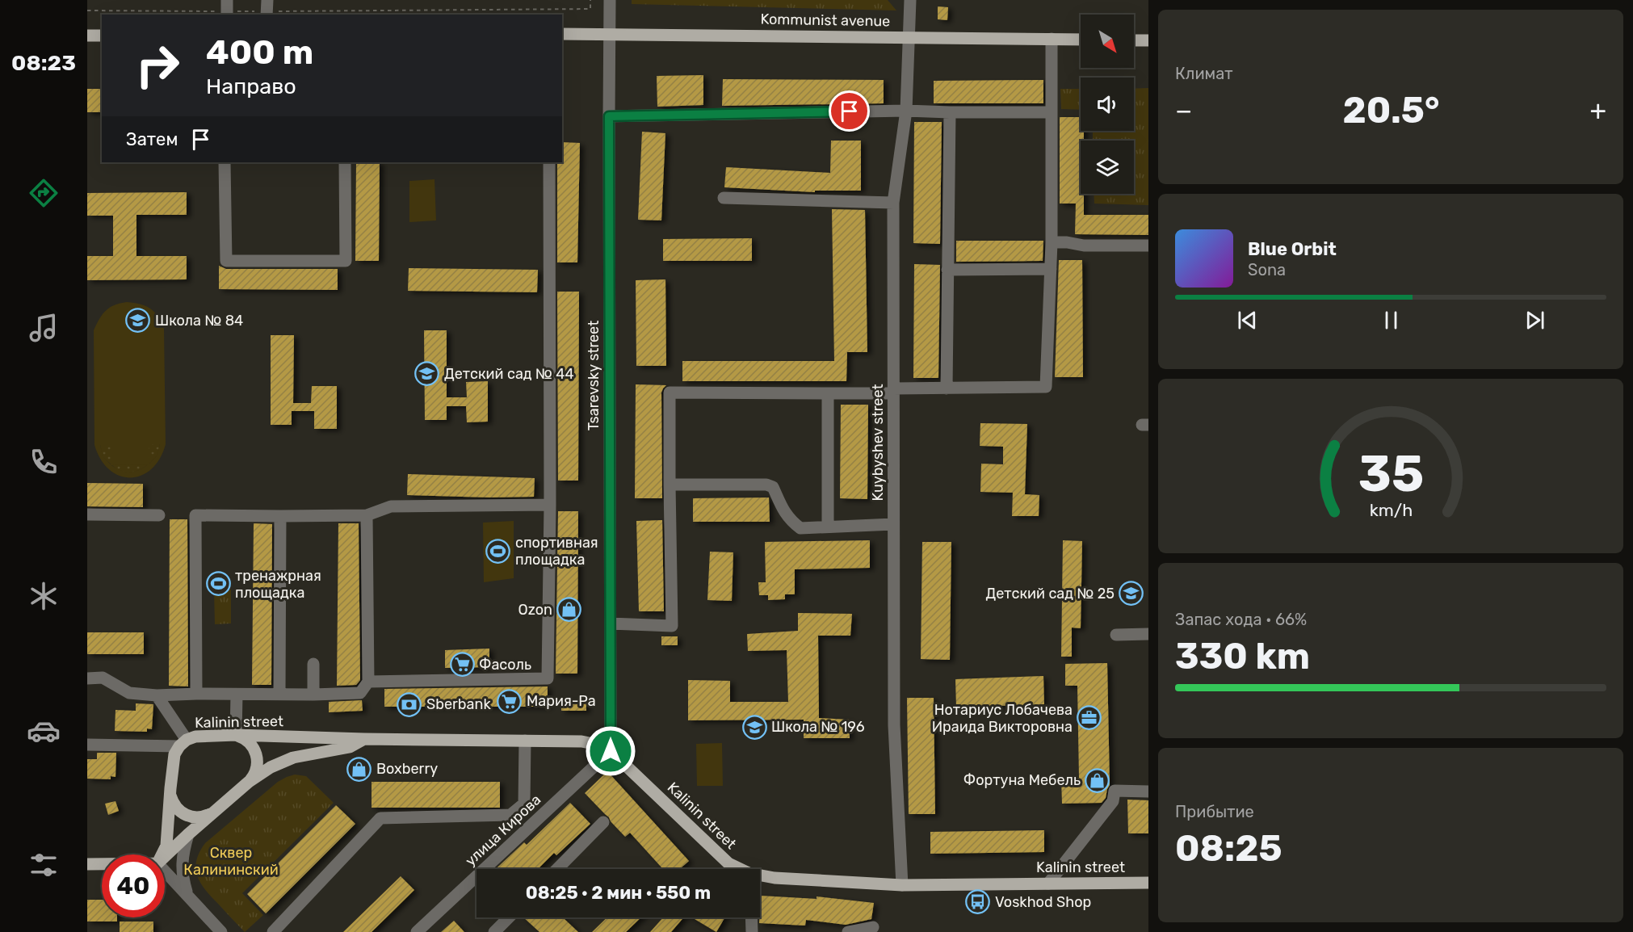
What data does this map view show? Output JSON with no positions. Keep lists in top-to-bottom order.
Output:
{
  "streets": {
    "main road": ["Kommunist avenue", "Kalinin street"],
    "street": ["Tsarevsky street", "Kuybyshev street", "улица Кирова"]
  },
  "crossings": [
    ["Kommunist avenue", "Tsarevsky street"],
    ["Kommunist avenue", "Kuybyshev street"],
    ["Tsarevsky street", "Kalinin street"],
    ["Tsarevsky street", "улица Кирова"],
    ["Kuybyshev street", "Kalinin street"],
    ["Kalinin street", "улица Кирова"]
  ],
  "parks": ["Сквер Калининский"],
  "places": {
    "school or university": [
      "Школа № 84",
      "Детский сад № 44",
      "Детский сад № 25",
      "Школа № 196"
    ],
    "sports": ["спортивная площадка", "тренажрная площадка"],
    "shop": ["Ozon", "Boxberry", "Фортуна Мебель"],
    "supermarket": ["Фасоль", "Мария-Ра"],
    "bank": ["Sberbank"],
    "office": ["Нотариус Лобачева Ираида Викторовна"],
    "bus stop": ["Voskhod Shop"]
  },
  "north": "bottom right",
  "page": {
    "tabs": "08:23",
    "tile": [
      "Климат",
      ["Запас хода · 66%", "330 km"],
      ["Прибытие", "08:25"]
    ],
    "turn": ["400 m", "Направо"],
    "heat": ["−", "20.5°", "+"],
    "then": "Затем",
    "song": ["Blue Orbit", "Sona"],
    "limit": "40",
    "trip": "08:25 · 2 мин · 550 m",
    "gauge": ["35", "km/h"]
  }
}
